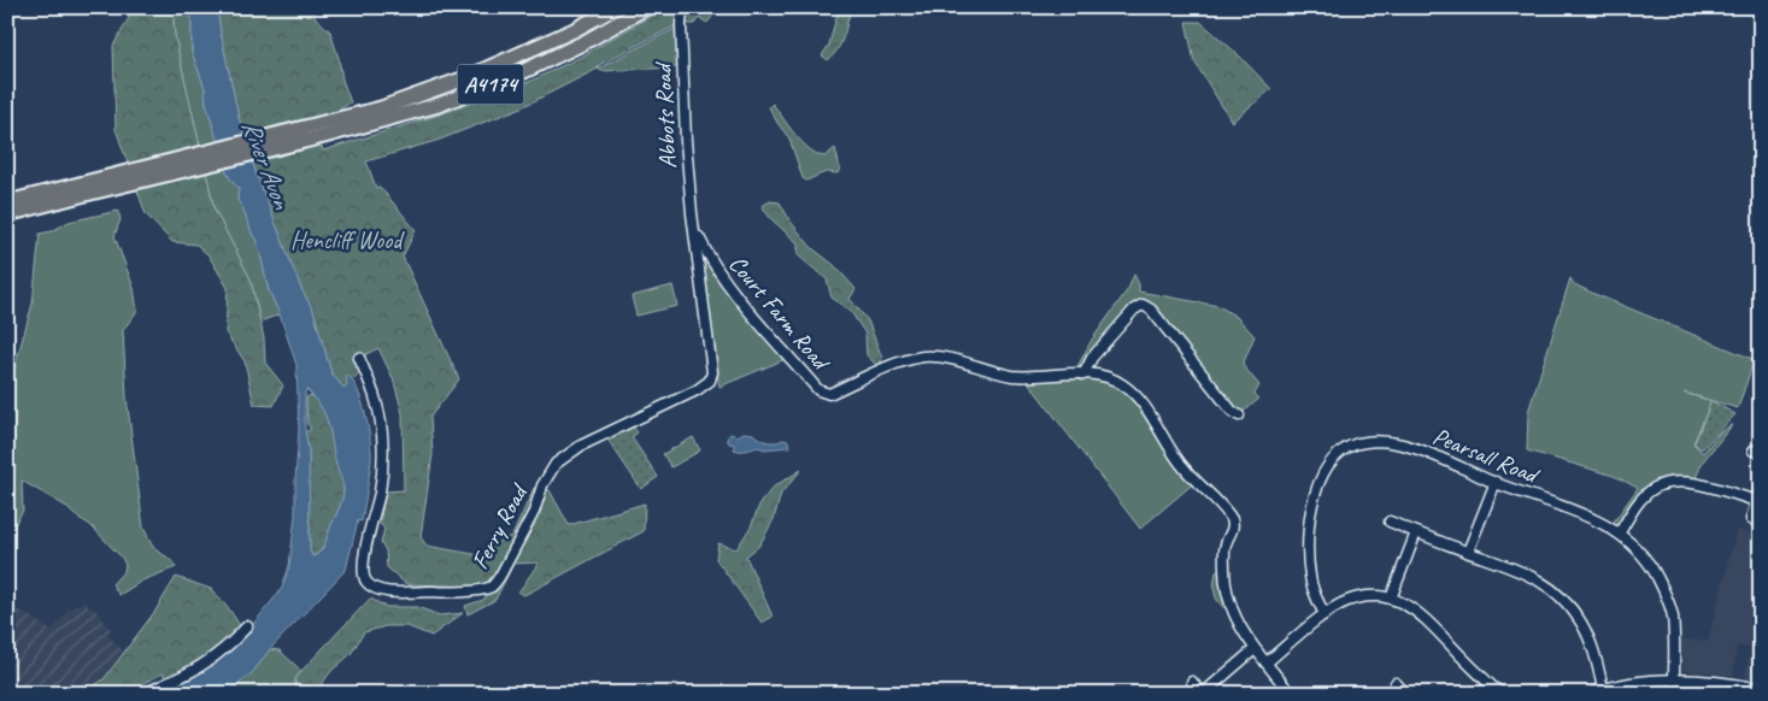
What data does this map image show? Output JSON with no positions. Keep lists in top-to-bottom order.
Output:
{
  "streets": {
    "highway": ["A4174"],
    "street": [
      "Abbots Road",
      "Court Farm Road",
      "Pearsall Road",
      "Ferry Road"
    ]
  },
  "crossings": [
    ["Abbots Road", "Court Farm Road"],
    ["Abbots Road", "Ferry Road"],
    ["Court Farm Road", "Ferry Road"]
  ],
  "water": ["River Avon"],
  "parks": ["Hencliff Wood"]
}
